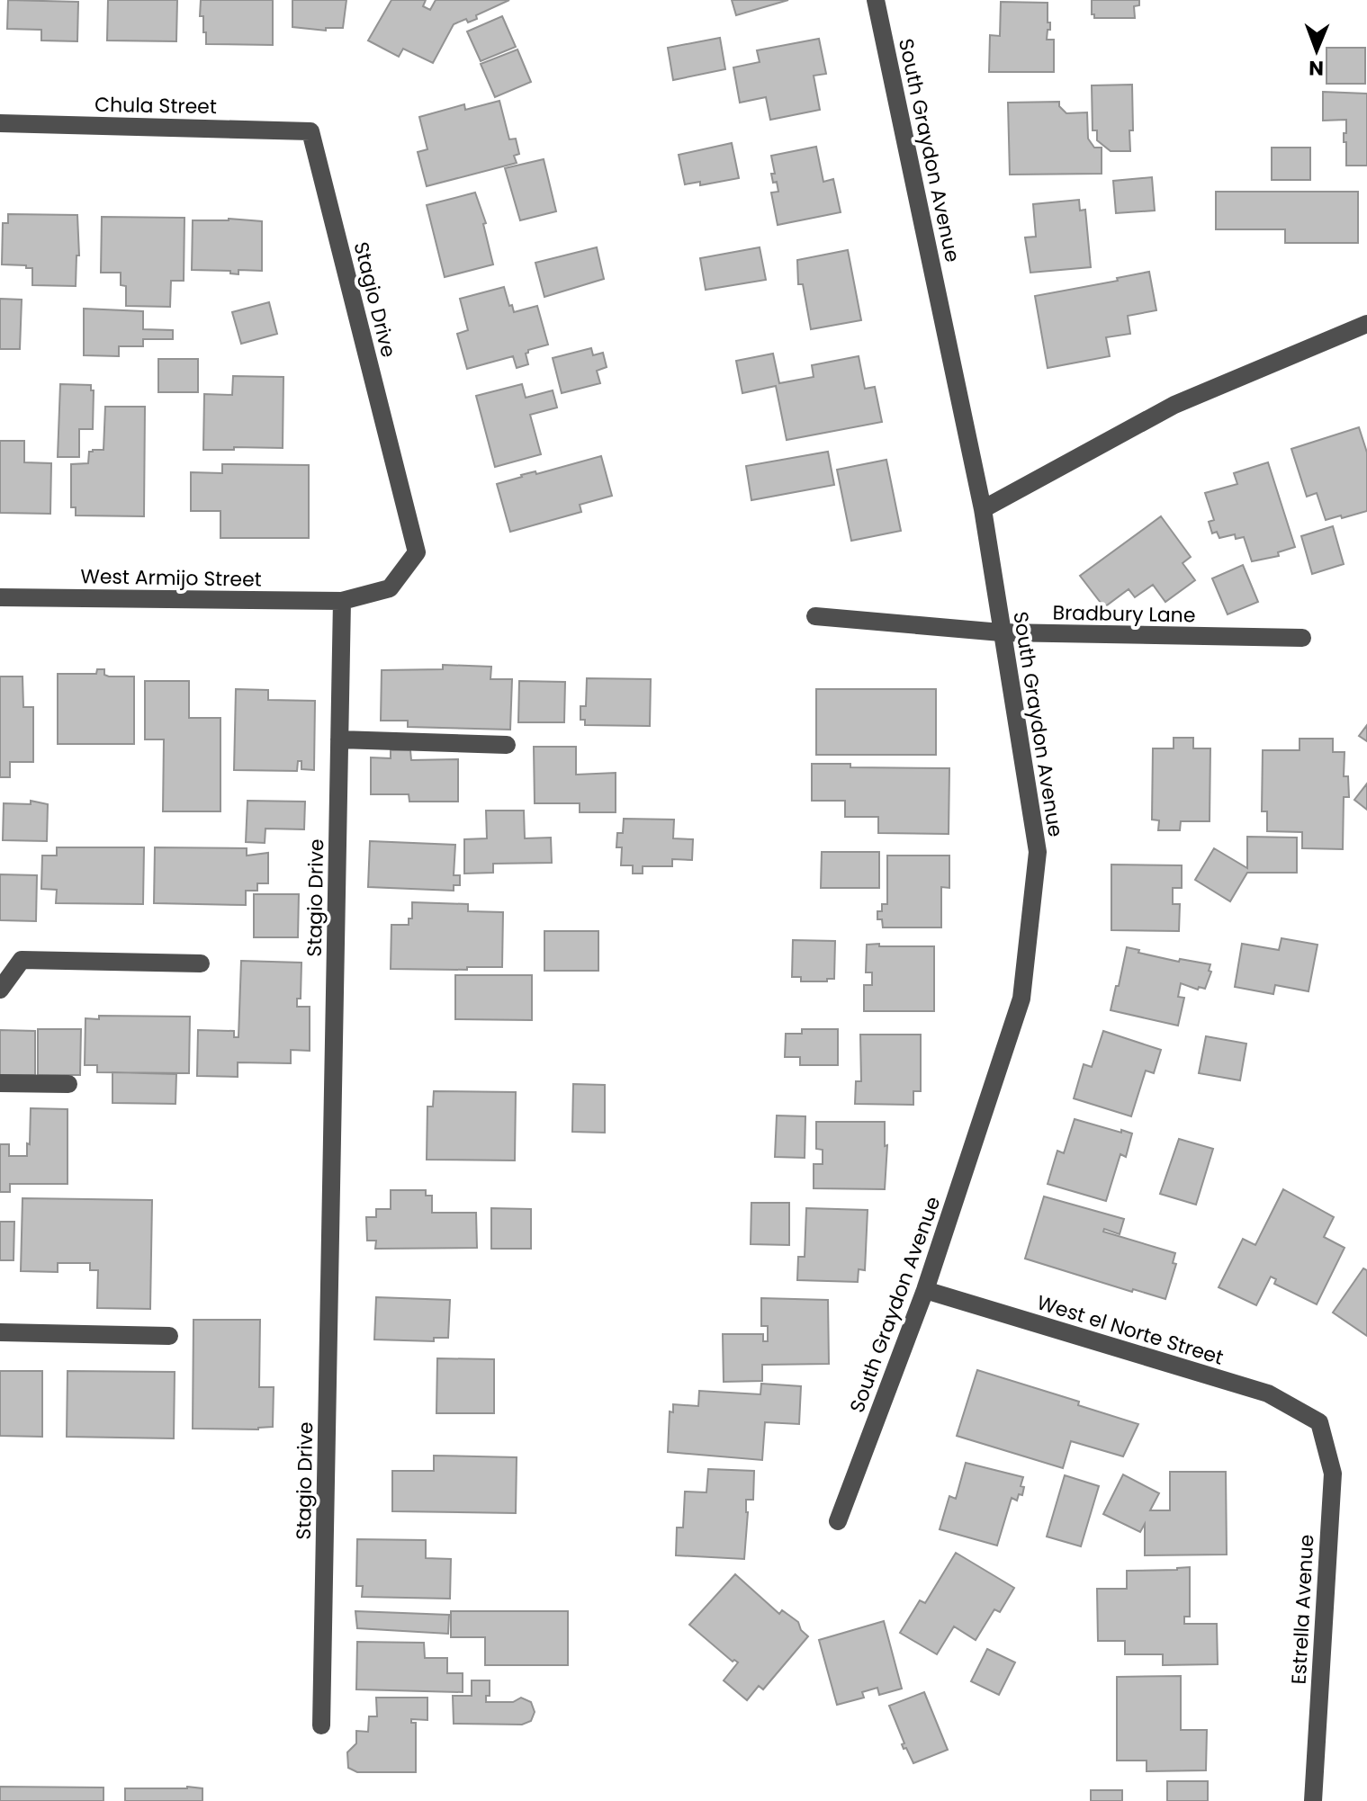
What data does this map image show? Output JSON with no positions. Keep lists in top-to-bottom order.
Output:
{
  "streets": {
    "street": [
      "Chula Street",
      "South Graydon Avenue",
      "Stagio Drive",
      "West Armijo Street",
      "Bradbury Lane",
      "West el Norte Street",
      "Estrella Avenue"
    ]
  },
  "crossings": [
    ["Chula Street", "Stagio Drive"],
    ["South Graydon Avenue", "Bradbury Lane"],
    ["South Graydon Avenue", "West el Norte Street"],
    ["Stagio Drive", "West Armijo Street"],
    ["West el Norte Street", "Estrella Avenue"]
  ],
  "north": "bottom"
}
